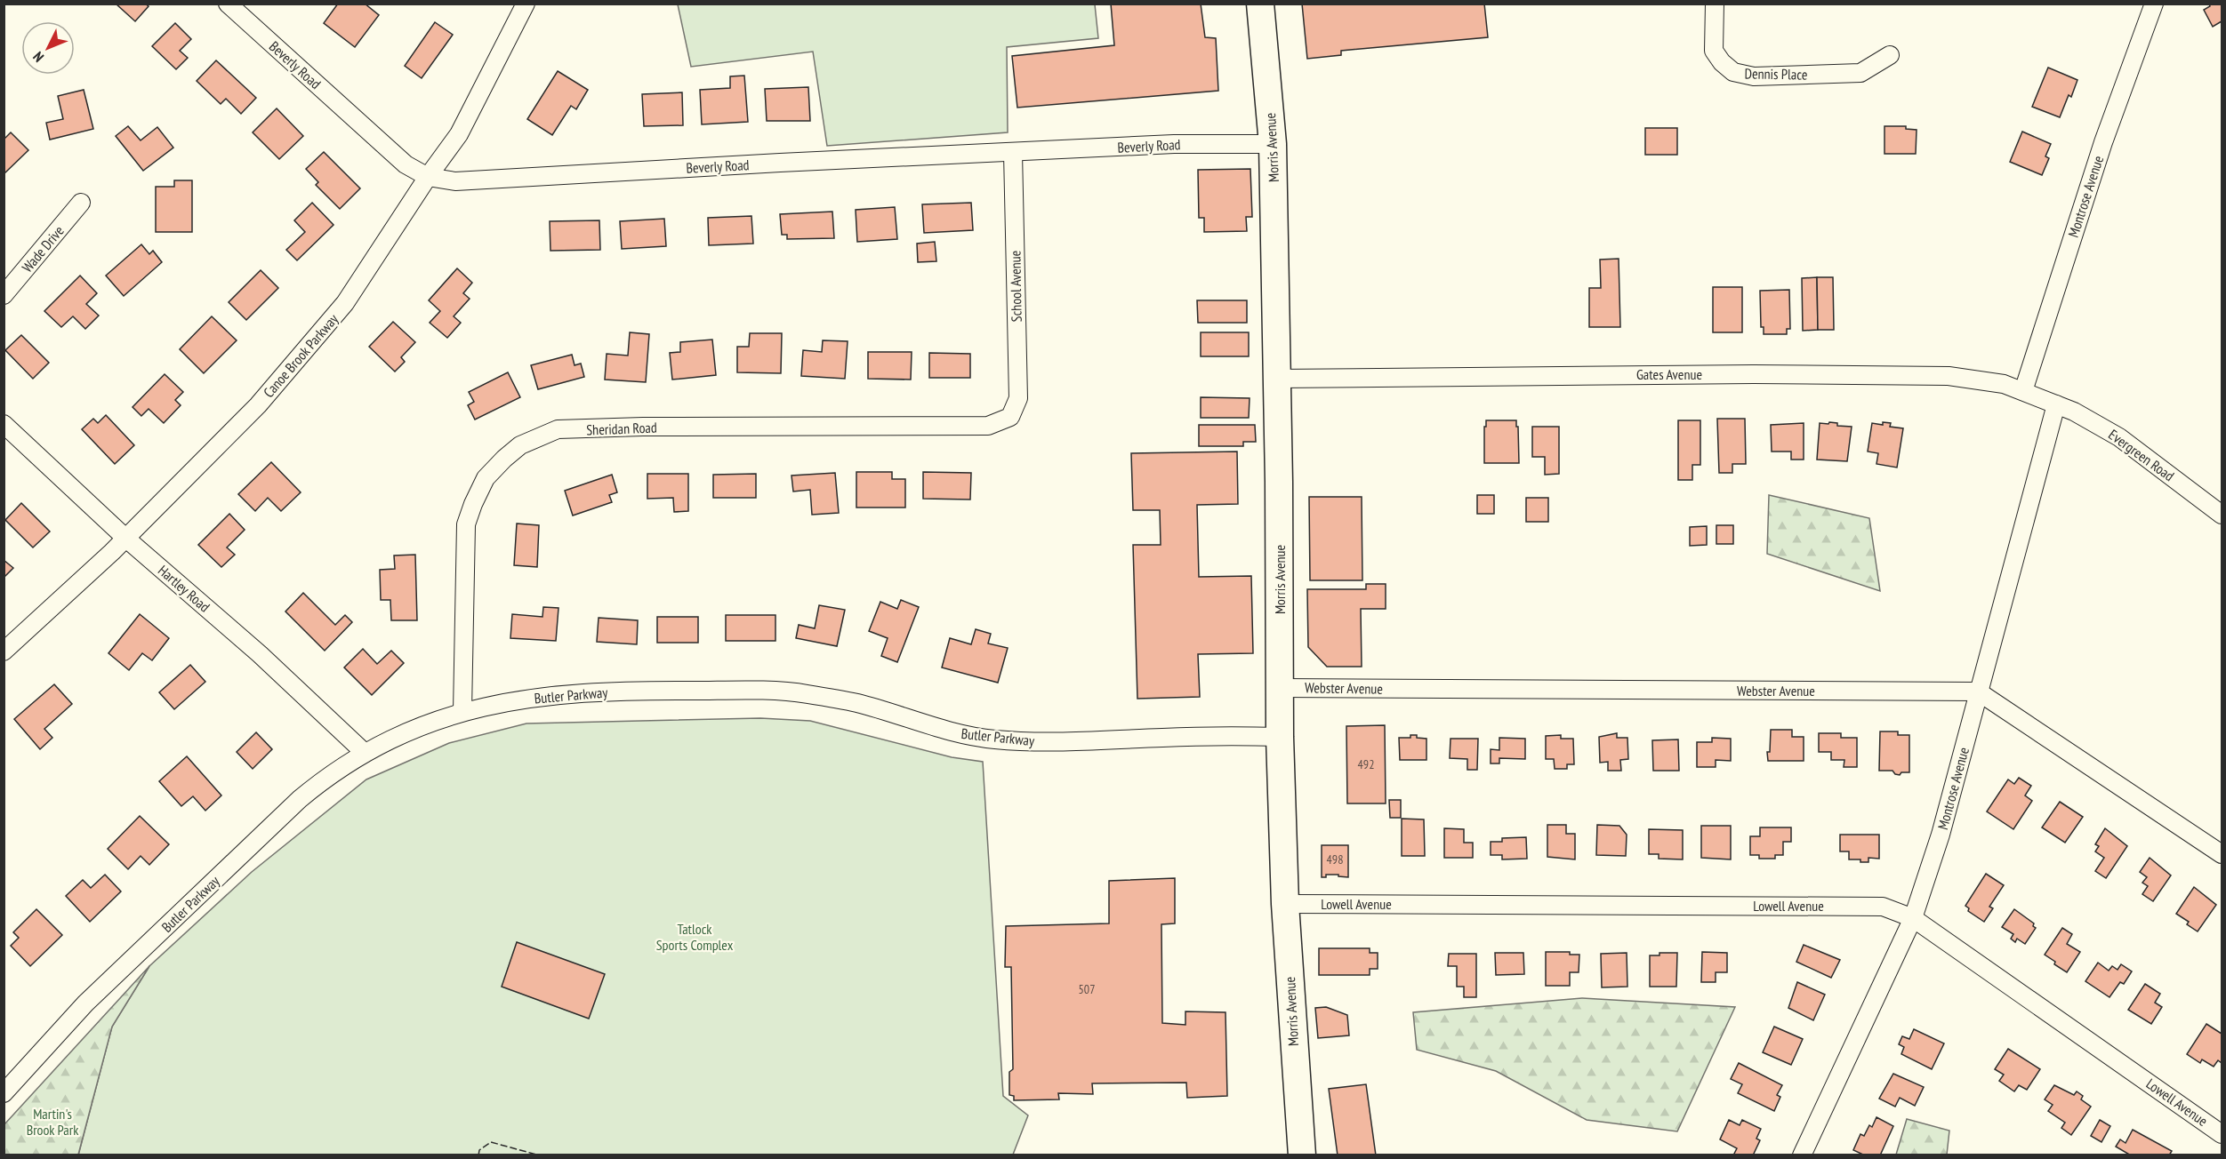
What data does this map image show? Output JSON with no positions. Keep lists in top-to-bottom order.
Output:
{
  "streets": {
    "main road": ["Morris Avenue"],
    "street": [
      "Beverly Road",
      "Dennis Place",
      "Montrose Avenue",
      "Wade Drive",
      "School Avenue",
      "Canoe Brook Parkway",
      "Gates Avenue",
      "Sheridan Road",
      "Evergreen Road",
      "Hartley Road",
      "Webster Avenue",
      "Butler Parkway",
      "Lowell Avenue"
    ]
  },
  "crossings": [
    ["Beverly Road", "Morris Avenue"],
    ["Beverly Road", "School Avenue"],
    ["Beverly Road", "Canoe Brook Parkway"],
    ["Morris Avenue", "Gates Avenue"],
    ["Morris Avenue", "Webster Avenue"],
    ["Morris Avenue", "Butler Parkway"],
    ["Morris Avenue", "Lowell Avenue"],
    ["Montrose Avenue", "Gates Avenue"],
    ["Montrose Avenue", "Evergreen Road"],
    ["Montrose Avenue", "Webster Avenue"],
    ["Montrose Avenue", "Lowell Avenue"],
    ["School Avenue", "Sheridan Road"],
    ["Canoe Brook Parkway", "Hartley Road"],
    ["Gates Avenue", "Evergreen Road"],
    ["Sheridan Road", "Butler Parkway"],
    ["Hartley Road", "Butler Parkway"]
  ],
  "parks": ["Tatlock Sports Complex", "Martin's Brook Park"],
  "house_numbers": ["492", "498", "507"],
  "north": "bottom left"
}
